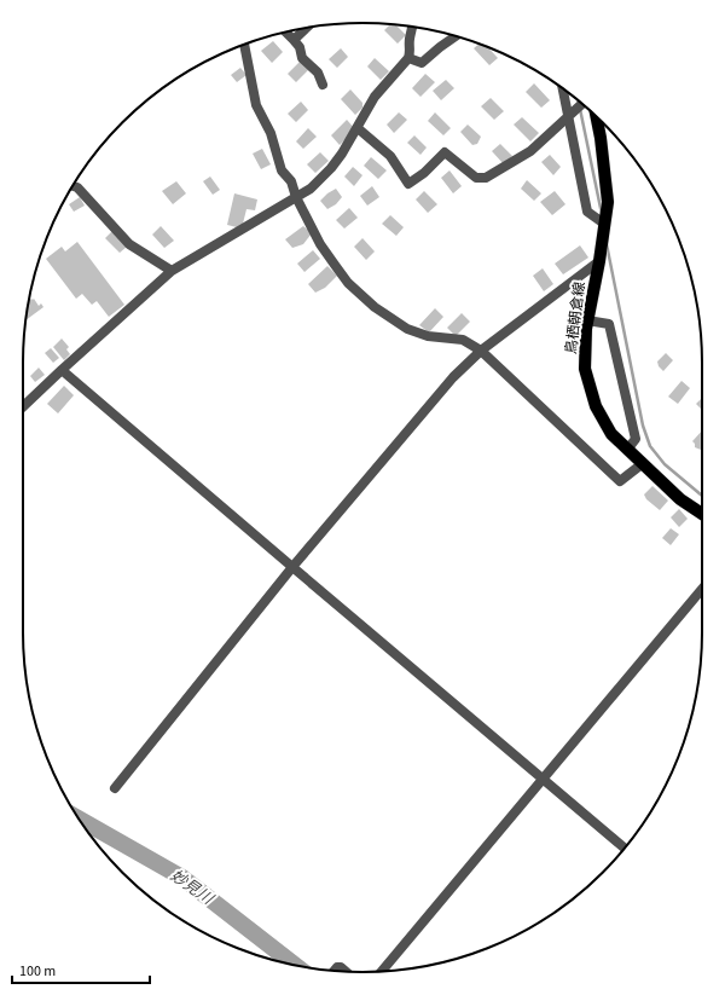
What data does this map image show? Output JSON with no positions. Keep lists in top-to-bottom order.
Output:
{
  "streets": {
    "main road": ["鳥栖朝倉線"]
  },
  "water": ["妙見川"],
  "scale_bar": "100 m"
}
